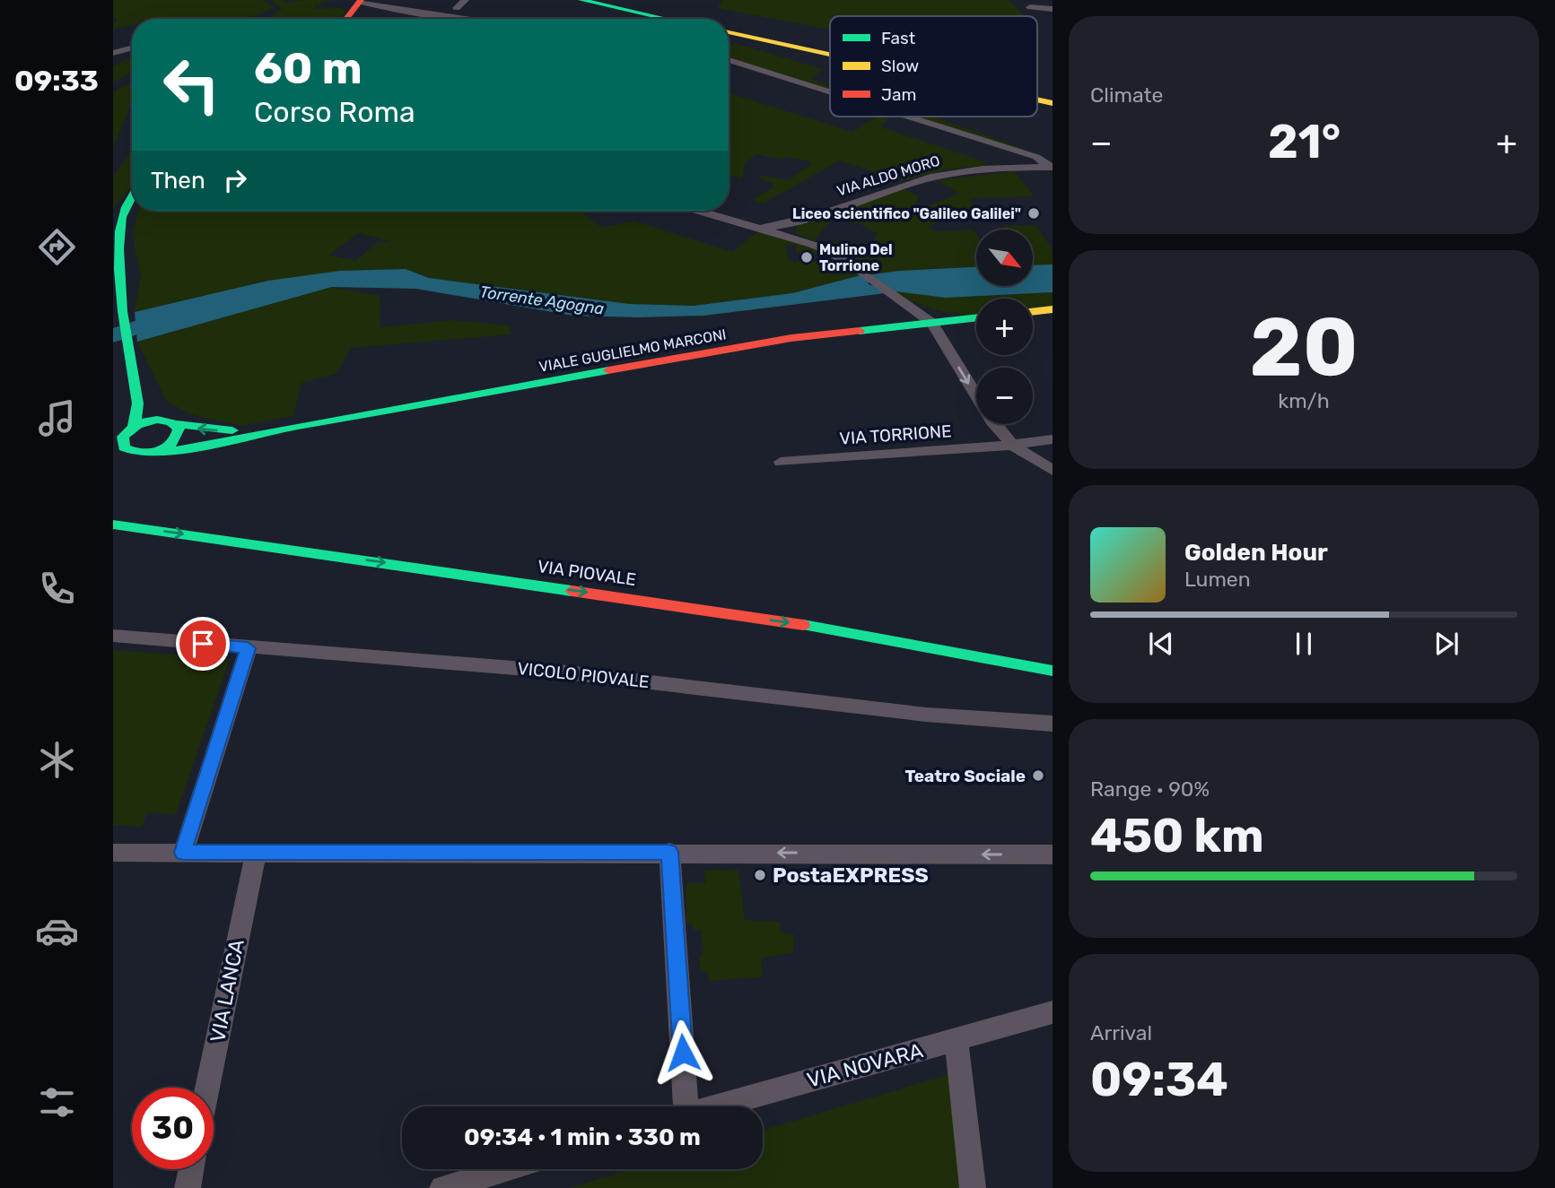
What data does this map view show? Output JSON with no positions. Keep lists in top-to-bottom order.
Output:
{
  "streets": {
    "main road": ["VIALE GUGLIELMO MARCONI", "VIA PIOVALE"],
    "street": [
      "VIA ALDO MORO",
      "VIA TORRIONE",
      "VICOLO PIOVALE",
      "VIA LANCA",
      "VIA NOVARA"
    ]
  },
  "one_way": ["VIA PIOVALE"],
  "water": ["Torrente Agogna"],
  "places": [
    "Liceo scientifico \"Galileo Galilei\"",
    "Mulino Del Torrione",
    "Teatro Sociale",
    "PostaEXPRESS"
  ],
  "legend": ["Fast", "Slow", "Jam"],
  "north": "bottom right",
  "page": {
    "tabs": "09:33",
    "tile": [
      "Climate",
      ["20", "km/h"],
      ["Range · 90%", "450 km"],
      ["Arrival", "09:34"]
    ],
    "turn": ["60 m", "Corso Roma"],
    "heat": ["−", "21°", "+"],
    "then": "Then",
    "map_buttons": ["+", "−"],
    "song": ["Golden Hour", "Lumen"],
    "limit": "30",
    "trip": "09:34 · 1 min · 330 m"
  }
}
